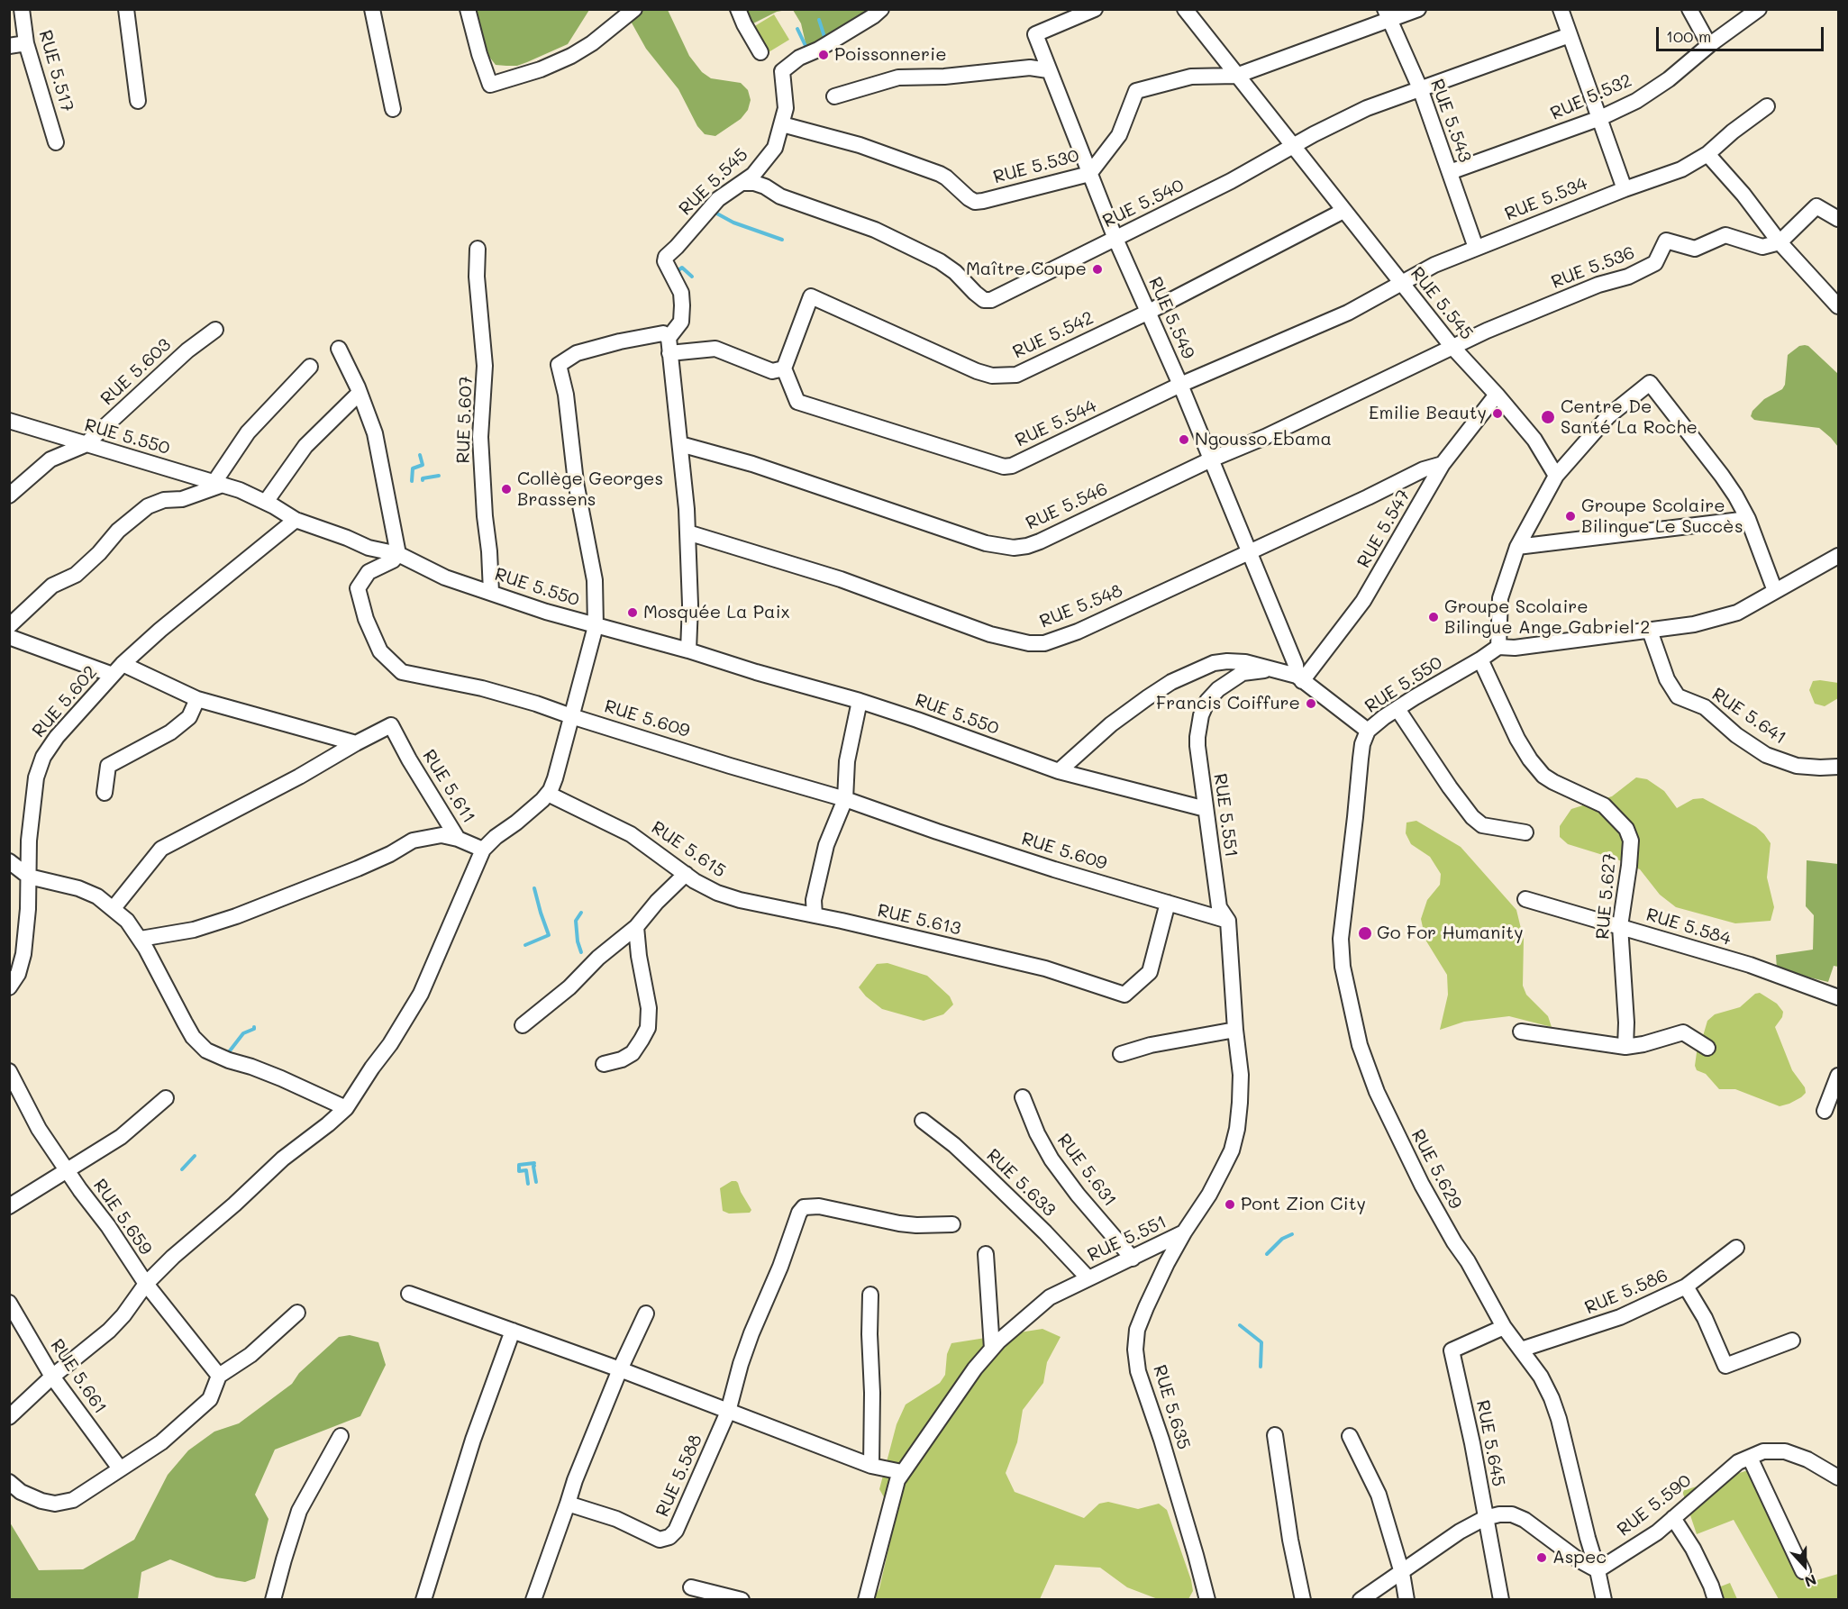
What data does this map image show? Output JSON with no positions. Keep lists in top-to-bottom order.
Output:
{
  "streets": {
    "street": [
      "RUE 5.517",
      "RUE 5.532",
      "RUE 5.543",
      "RUE 5.530",
      "RUE 5.545",
      "RUE 5.534",
      "RUE 5.540",
      "RUE 5.536",
      "RUE 5.549",
      "RUE 5.542",
      "RUE 5.603",
      "RUE 5.607",
      "RUE 5.544",
      "RUE 5.550",
      "RUE 5.546",
      "RUE 5.547",
      "RUE 5.548",
      "RUE 5.602",
      "RUE 5.641",
      "RUE 5.609",
      "RUE 5.611",
      "RUE 5.551",
      "RUE 5.615",
      "RUE 5.627",
      "RUE 5.613",
      "RUE 5.584",
      "RUE 5.629",
      "RUE 5.631",
      "RUE 5.633",
      "RUE 5.659",
      "RUE 5.586",
      "RUE 5.661",
      "RUE 5.635",
      "RUE 5.645",
      "RUE 5.588",
      "RUE 5.590"
    ]
  },
  "crossings": [
    ["RUE 5.532", "RUE 5.543"],
    ["RUE 5.543", "RUE 5.530"],
    ["RUE 5.543", "RUE 5.534"],
    ["RUE 5.543", "RUE 5.540"],
    ["RUE 5.530", "RUE 5.545"],
    ["RUE 5.530", "RUE 5.549"],
    ["RUE 5.545", "RUE 5.534"],
    ["RUE 5.545", "RUE 5.540"],
    ["RUE 5.545", "RUE 5.536"],
    ["RUE 5.545", "RUE 5.542"],
    ["RUE 5.545", "RUE 5.544"],
    ["RUE 5.545", "RUE 5.546"],
    ["RUE 5.545", "RUE 5.547"],
    ["RUE 5.545", "RUE 5.611"],
    ["RUE 5.534", "RUE 5.544"],
    ["RUE 5.540", "RUE 5.549"],
    ["RUE 5.536", "RUE 5.546"],
    ["RUE 5.549", "RUE 5.542"],
    ["RUE 5.549", "RUE 5.544"],
    ["RUE 5.549", "RUE 5.550"],
    ["RUE 5.549", "RUE 5.546"],
    ["RUE 5.549", "RUE 5.547"],
    ["RUE 5.549", "RUE 5.548"],
    ["RUE 5.542", "RUE 5.544"],
    ["RUE 5.603", "RUE 5.550"],
    ["RUE 5.607", "RUE 5.550"],
    ["RUE 5.550", "RUE 5.547"],
    ["RUE 5.550", "RUE 5.602"],
    ["RUE 5.550", "RUE 5.609"],
    ["RUE 5.550", "RUE 5.611"],
    ["RUE 5.550", "RUE 5.551"],
    ["RUE 5.550", "RUE 5.627"],
    ["RUE 5.550", "RUE 5.629"],
    ["RUE 5.547", "RUE 5.548"],
    ["RUE 5.609", "RUE 5.611"],
    ["RUE 5.609", "RUE 5.551"],
    ["RUE 5.609", "RUE 5.613"],
    ["RUE 5.611", "RUE 5.615"],
    ["RUE 5.551", "RUE 5.631"],
    ["RUE 5.551", "RUE 5.633"],
    ["RUE 5.551", "RUE 5.635"],
    ["RUE 5.615", "RUE 5.613"],
    ["RUE 5.627", "RUE 5.584"],
    ["RUE 5.629", "RUE 5.586"],
    ["RUE 5.629", "RUE 5.645"],
    ["RUE 5.629", "RUE 5.590"]
  ],
  "places": [
    "Poissonnerie",
    "Maître Coupe",
    "Emilie Beauty",
    "Centre De Santé La Roche",
    "Ngousso Ebama",
    "Collège Georges Brassens",
    "Groupe Scolaire Bilingue Le Succès",
    "Mosquée La Paix",
    "Groupe Scolaire Bilingue Ange Gabriel 2",
    "Francis Coiffure",
    "Go For Humanity",
    "Pont Zion City",
    "Aspec"
  ],
  "scale_bar": "100 m",
  "north": "bottom"
}
